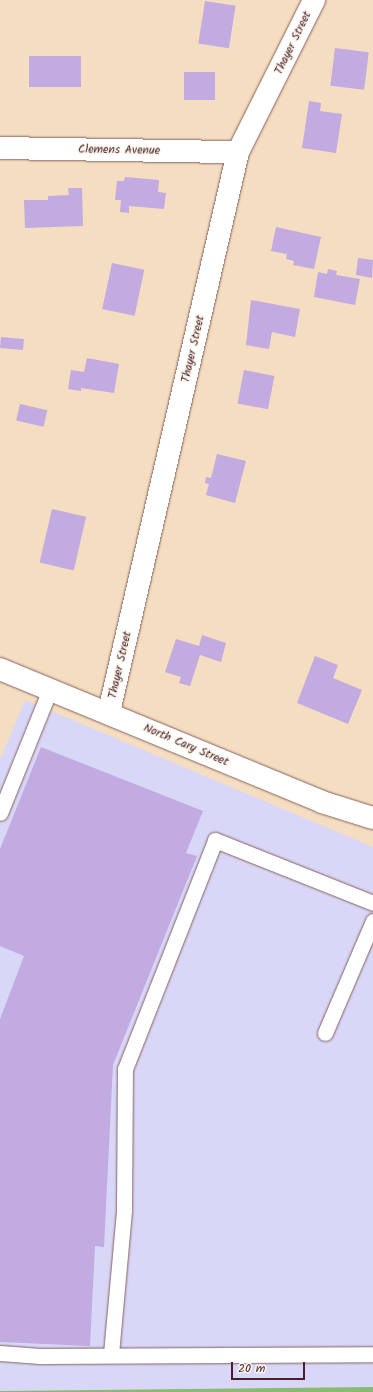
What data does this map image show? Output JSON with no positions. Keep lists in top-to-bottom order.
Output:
{
  "streets": {
    "street": ["Thayer Street", "Clemens Avenue", "North Cary Street"]
  },
  "crossings": [
    ["Thayer Street", "Clemens Avenue"],
    ["Thayer Street", "North Cary Street"]
  ],
  "scale_bar": "20 m"
}
